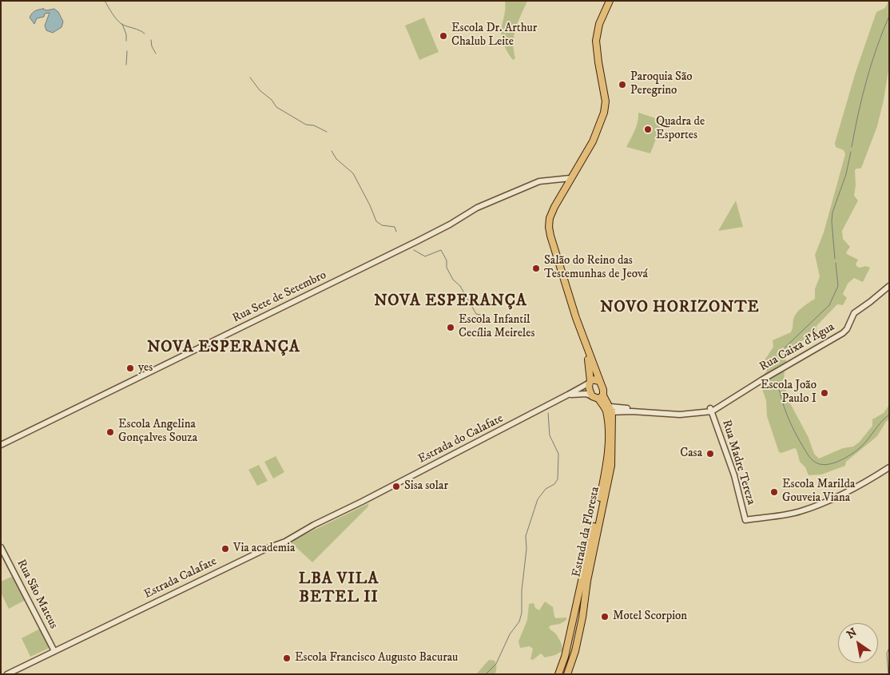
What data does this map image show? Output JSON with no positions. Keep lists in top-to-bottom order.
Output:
{
  "streets": {
    "main road": ["Estrada da Floresta"],
    "street": [
      "Rua Sete de Setembro",
      "Rua Caixa d'Água",
      "Estrada do Calafate",
      "Rua Madre Tereza",
      "Estrada Calafate",
      "Rua São Mateus"
    ]
  },
  "crossings": [
    ["Rua Caixa d'Água", "Rua Madre Tereza"],
    ["Rua Caixa d'Água", "Estrada da Floresta"],
    ["Estrada do Calafate", "Estrada da Floresta"],
    ["Estrada do Calafate", "Estrada Calafate"],
    ["Estrada Calafate", "Rua São Mateus"]
  ],
  "districts": [
    "NOVA ESPERANÇA",
    "NOVO HORIZONTE",
    "NOVA ESPERANÇA",
    "LBA VILA BETEL II"
  ],
  "places": [
    "Escola Dr. Arthur Chalub Leite",
    "Paroquia São Peregrino",
    "Quadra de Esportes",
    "Salão do Reino das Testemunhas de Jeová",
    "Escola Infantil Cecília Meireles",
    "yes",
    "Escola João Paulo I",
    "Escola Angelina Gonçalves Souza",
    "Casa",
    "Sisa solar",
    "Escola Marilda Gouveia Viana",
    "Via academia",
    "Motel Scorpion",
    "Escola Francisco Augusto Bacurau"
  ],
  "north": "top left"
}
